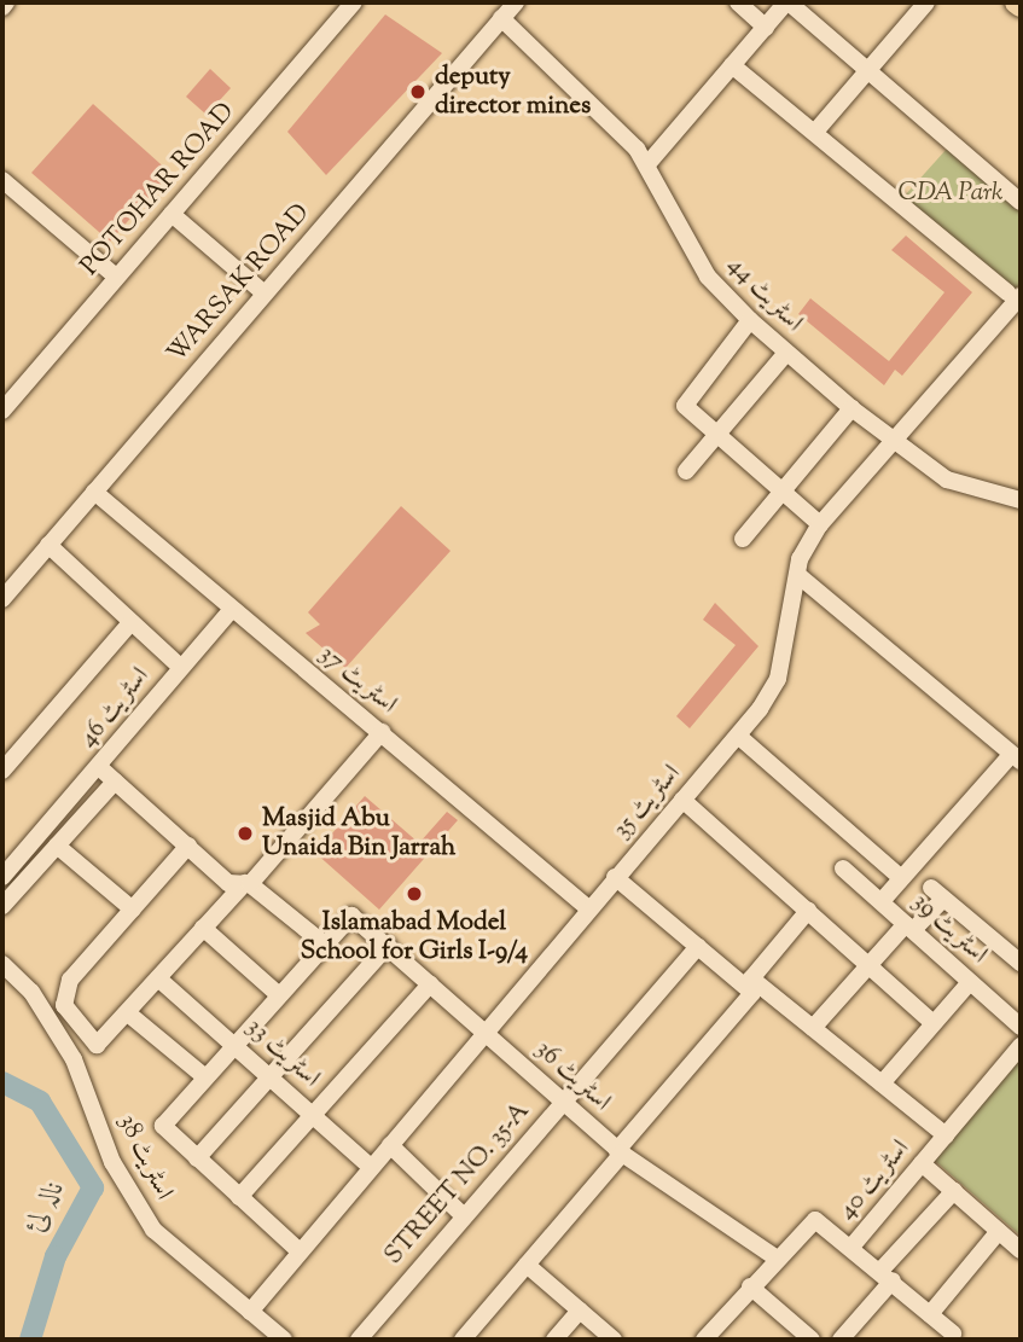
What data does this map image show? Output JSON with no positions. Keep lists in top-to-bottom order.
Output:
{
  "streets": {
    "street": [
      "POTOHAR ROAD",
      "WARSAK ROAD",
      "اسٹریٹ 44",
      "اسٹریٹ 37",
      "اسٹریٹ 46",
      "اسٹریٹ 35",
      "اسٹریٹ 39",
      "اسٹریٹ 33",
      "اسٹریٹ 36",
      "اسٹریٹ 38",
      "اسٹریٹ 40",
      "STREET NO. 35-A"
    ]
  },
  "crossings": [
    ["WARSAK ROAD", "اسٹریٹ 44"],
    ["WARSAK ROAD", "اسٹریٹ 37"],
    ["WARSAK ROAD", "اسٹریٹ 46"],
    ["اسٹریٹ 44", "اسٹریٹ 35"],
    ["اسٹریٹ 37", "اسٹریٹ 35"],
    ["اسٹریٹ 35", "اسٹریٹ 33"],
    ["اسٹریٹ 35", "اسٹریٹ 36"],
    ["اسٹریٹ 35", "اسٹریٹ 38"],
    ["اسٹریٹ 36", "STREET NO. 35-A"]
  ],
  "water": ["نالہ لئ"],
  "parks": ["CDA Park"],
  "places": ["deputy director mines", "Masjid Abu Unaida Bin Jarrah", "Islamabad Model School for Girls I-9/4"]
}
